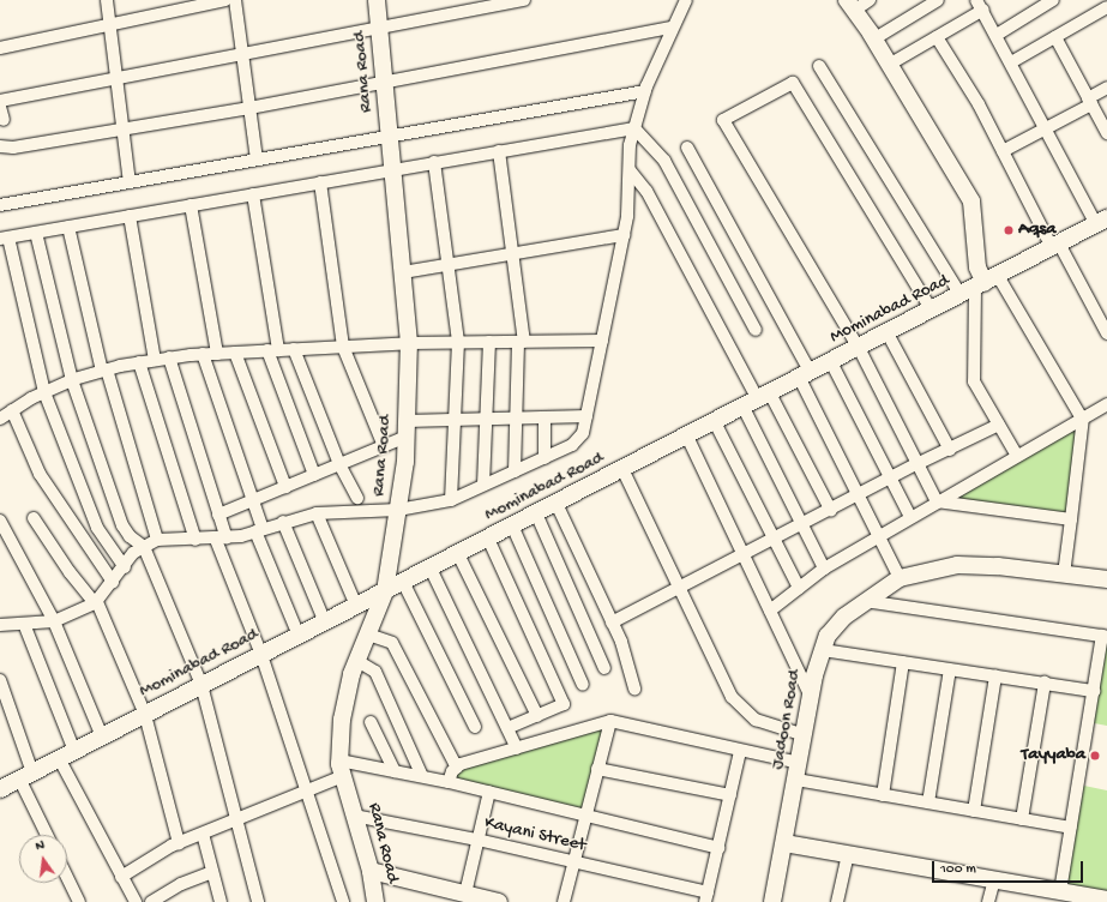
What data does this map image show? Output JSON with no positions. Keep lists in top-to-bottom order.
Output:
{
  "streets": {
    "street": [
      "Rana Road",
      "Mominabad Road",
      "Jadoon Road",
      "Kayani Street"
    ]
  },
  "crossings": [
    ["Rana Road", "Mominabad Road"],
    ["Rana Road", "Kayani Street"]
  ],
  "places": ["Aqsa", "Tayyaba"],
  "scale_bar": "100 m",
  "north": "top"
}
